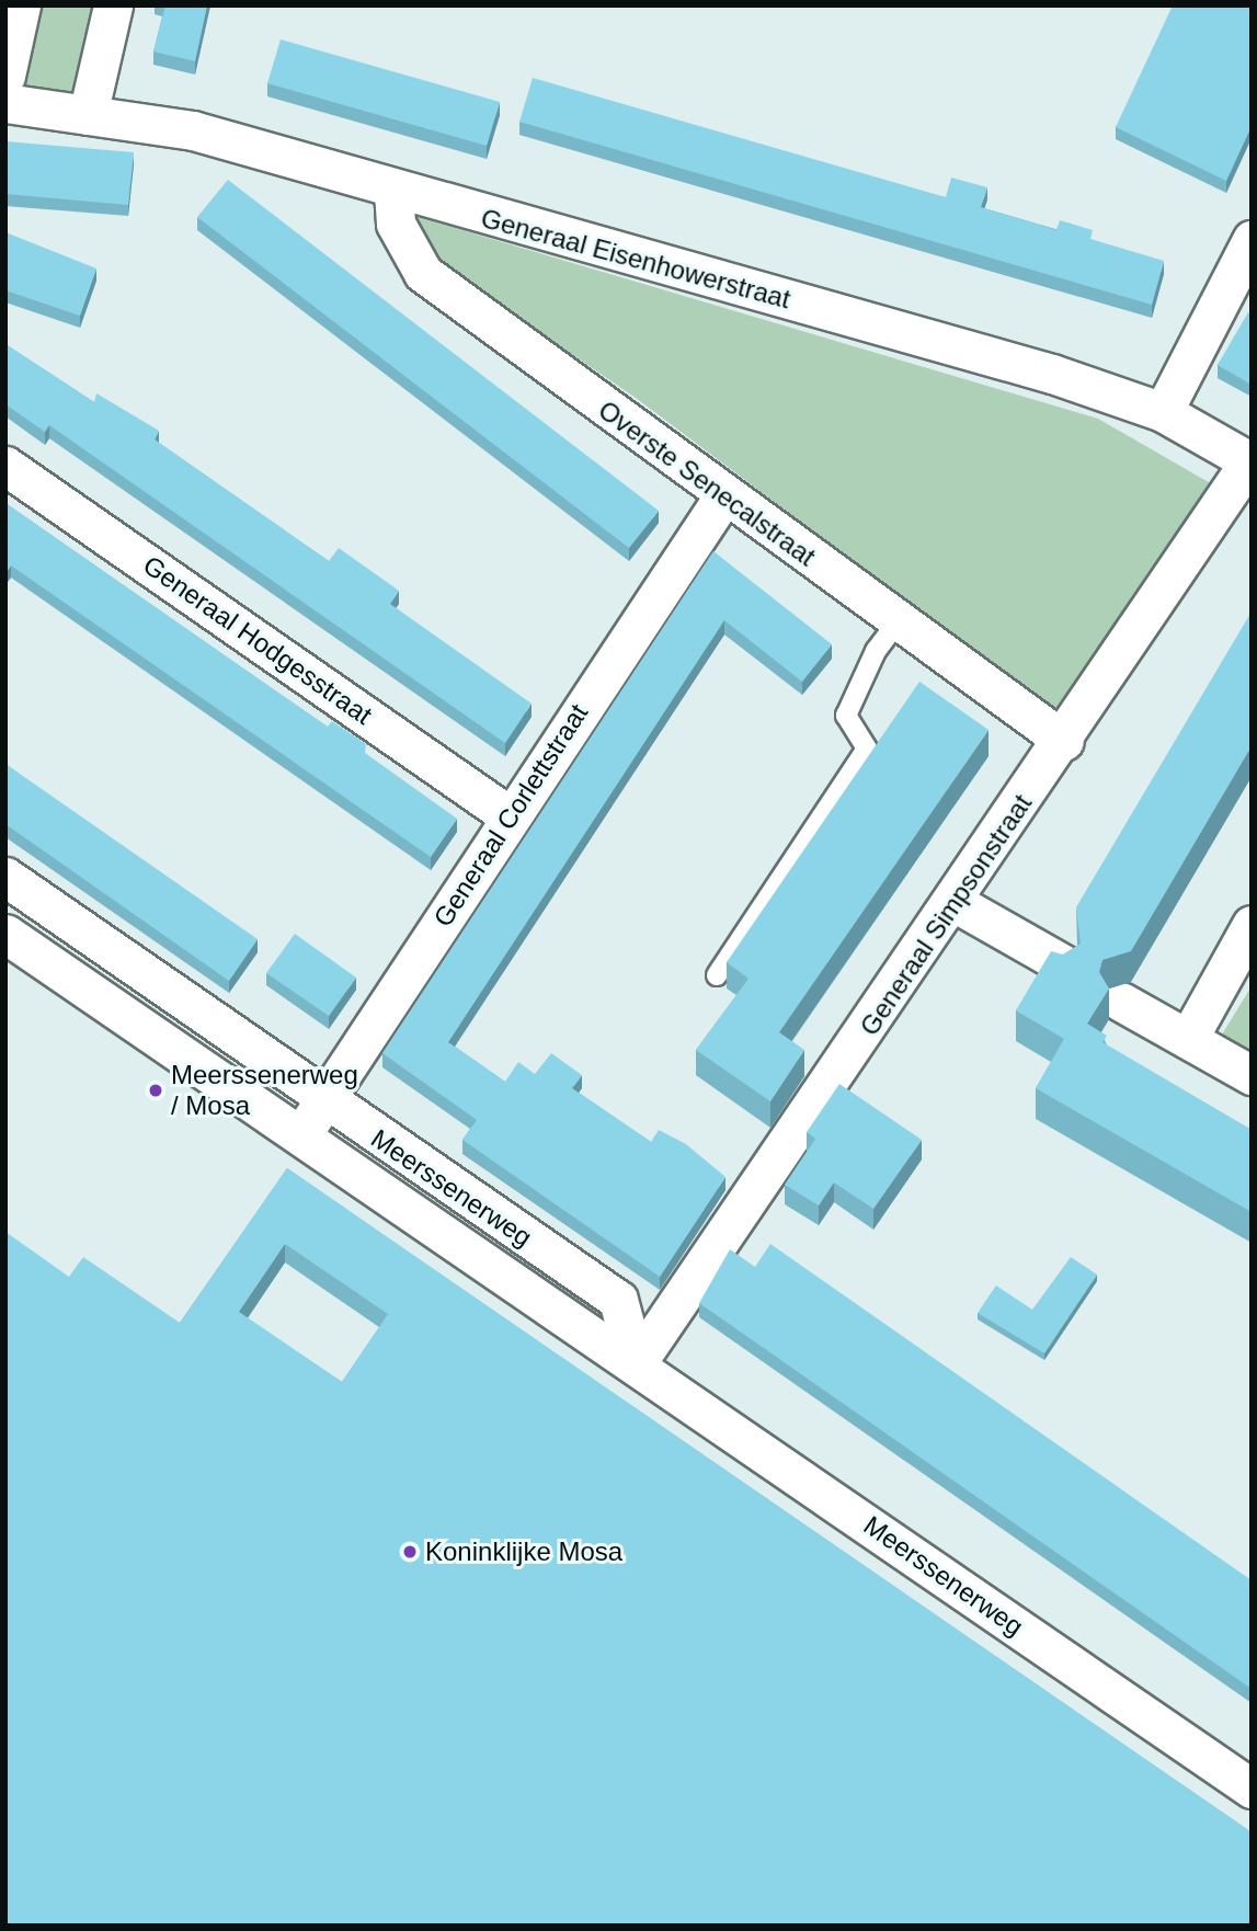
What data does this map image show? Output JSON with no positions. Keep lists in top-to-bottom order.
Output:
{
  "streets": {
    "street": [
      "Generaal Eisenhowerstraat",
      "Overste Senecalstraat",
      "Generaal Hodgesstraat",
      "Generaal Corlettstraat",
      "Generaal Simpsonstraat",
      "Meerssenerweg"
    ]
  },
  "crossings": [
    ["Generaal Eisenhowerstraat", "Overste Senecalstraat"],
    ["Generaal Eisenhowerstraat", "Generaal Simpsonstraat"],
    ["Overste Senecalstraat", "Generaal Corlettstraat"],
    ["Overste Senecalstraat", "Generaal Simpsonstraat"],
    ["Generaal Hodgesstraat", "Generaal Corlettstraat"],
    ["Generaal Corlettstraat", "Meerssenerweg"],
    ["Generaal Simpsonstraat", "Meerssenerweg"]
  ],
  "places": ["Meerssenerweg / Mosa", "Koninklijke Mosa"]
}
